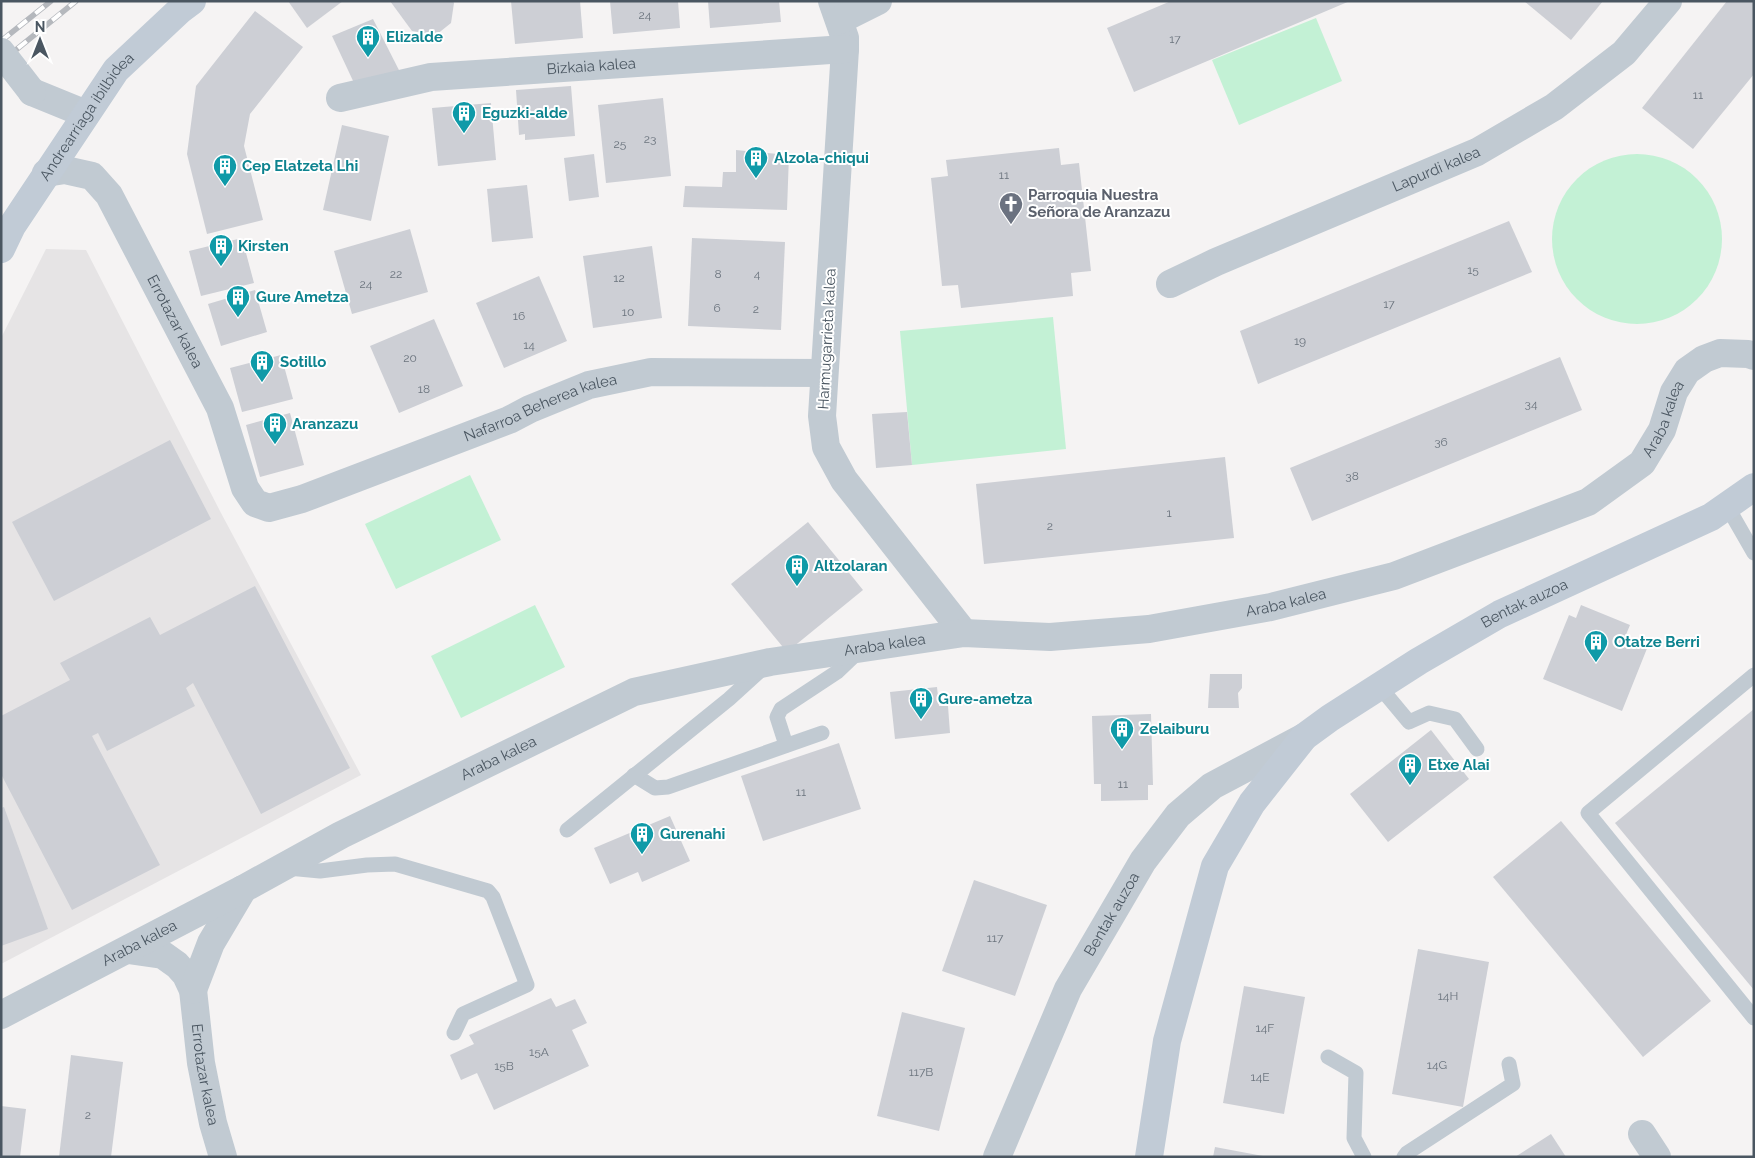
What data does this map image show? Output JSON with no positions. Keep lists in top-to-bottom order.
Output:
{
  "streets": {
    "street": [
      "Bizkaia kalea",
      "Andrearriaga ibilbidea",
      "Lapurdi kalea",
      "Errotazar kalea",
      "Harmugarrieta kalea",
      "Nafarroa Beherea kalea",
      "Araba kalea",
      "Bentak auzoa"
    ]
  },
  "crossings": [
    ["Bizkaia kalea", "Harmugarrieta kalea"],
    ["Andrearriaga ibilbidea", "Errotazar kalea"],
    ["Errotazar kalea", "Nafarroa Beherea kalea"],
    ["Errotazar kalea", "Araba kalea"],
    ["Harmugarrieta kalea", "Nafarroa Beherea kalea"],
    ["Harmugarrieta kalea", "Araba kalea"]
  ],
  "places": {
    "building": [
      "Elizalde",
      "Eguzki-alde",
      "Alzola-chiqui",
      "Cep Elatzeta Lhi",
      "Kirsten",
      "Gure Ametza",
      "Sotillo",
      "Aranzazu",
      "Altzolaran",
      "Otatze Berri",
      "Gure-ametza",
      "Zelaiburu",
      "Etxe Alai",
      "Gurenahi"
    ],
    "church": ["Parroquia Nuestra Señora de Aranzazu"]
  },
  "house_numbers": [
    "24",
    "17",
    "11",
    "23",
    "25",
    "11",
    "15",
    "22",
    "8",
    "4",
    "12",
    "24",
    "17",
    "6",
    "2",
    "10",
    "16",
    "19",
    "14",
    "20",
    "18",
    "34",
    "36",
    "38",
    "1",
    "2",
    "11",
    "11",
    "117",
    "14H",
    "14F",
    "15A",
    "14G",
    "15B",
    "117B",
    "14E",
    "2"
  ],
  "north": "top"
}
